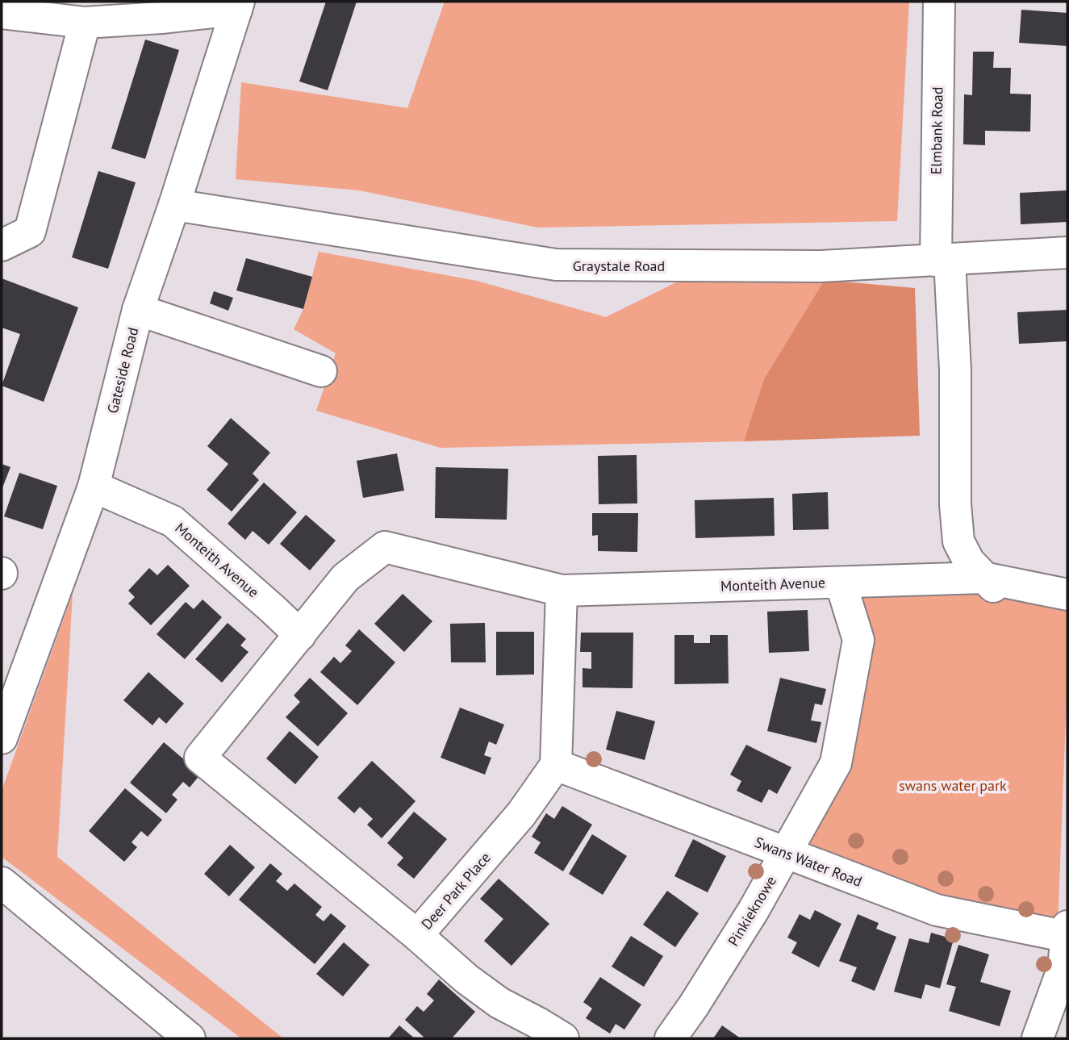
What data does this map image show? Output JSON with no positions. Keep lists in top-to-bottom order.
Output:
{
  "streets": {
    "street": [
      "Elmbank Road",
      "Graystale Road",
      "Gateside Road",
      "Monteith Avenue",
      "Swans Water Road",
      "Deer Park Place",
      "Pinkieknowe"
    ]
  },
  "crossings": [
    ["Elmbank Road", "Graystale Road"],
    ["Elmbank Road", "Monteith Avenue"],
    ["Graystale Road", "Gateside Road"],
    ["Gateside Road", "Monteith Avenue"],
    ["Monteith Avenue", "Deer Park Place"],
    ["Monteith Avenue", "Pinkieknowe"],
    ["Swans Water Road", "Deer Park Place"],
    ["Swans Water Road", "Pinkieknowe"]
  ],
  "parks": ["swans water park"]
}
